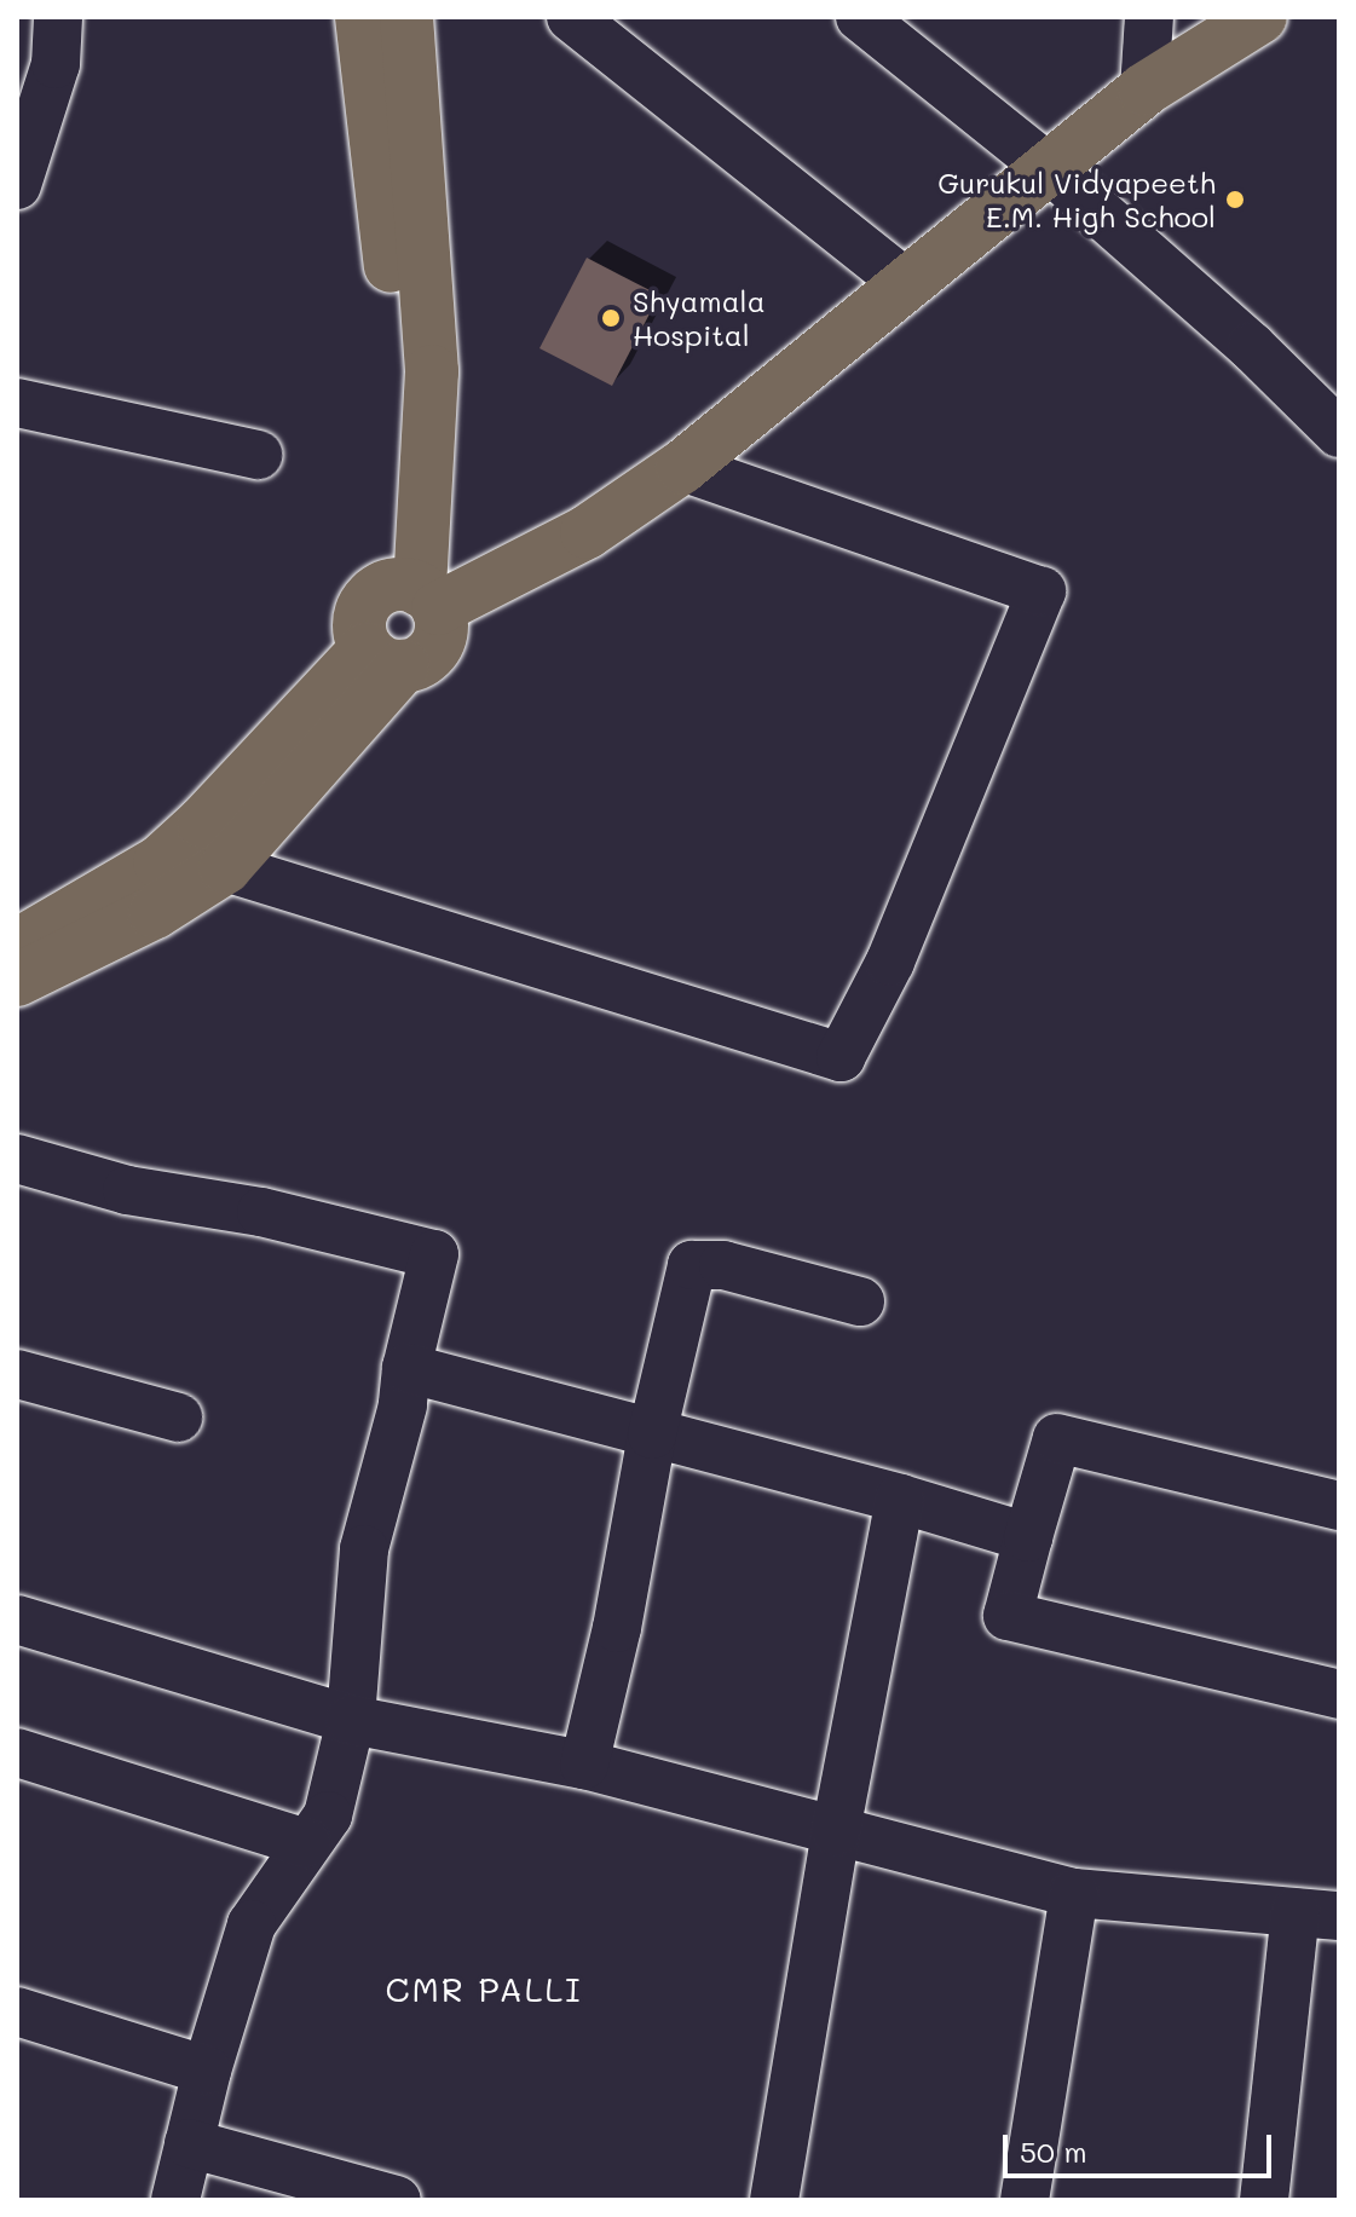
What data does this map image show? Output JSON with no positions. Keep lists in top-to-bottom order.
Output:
{
  "districts": ["CMR PALLI"],
  "places": ["Gurukul Vidyapeeth E.M. High School", "Shyamala Hospital"],
  "scale_bar": "50 m"
}
